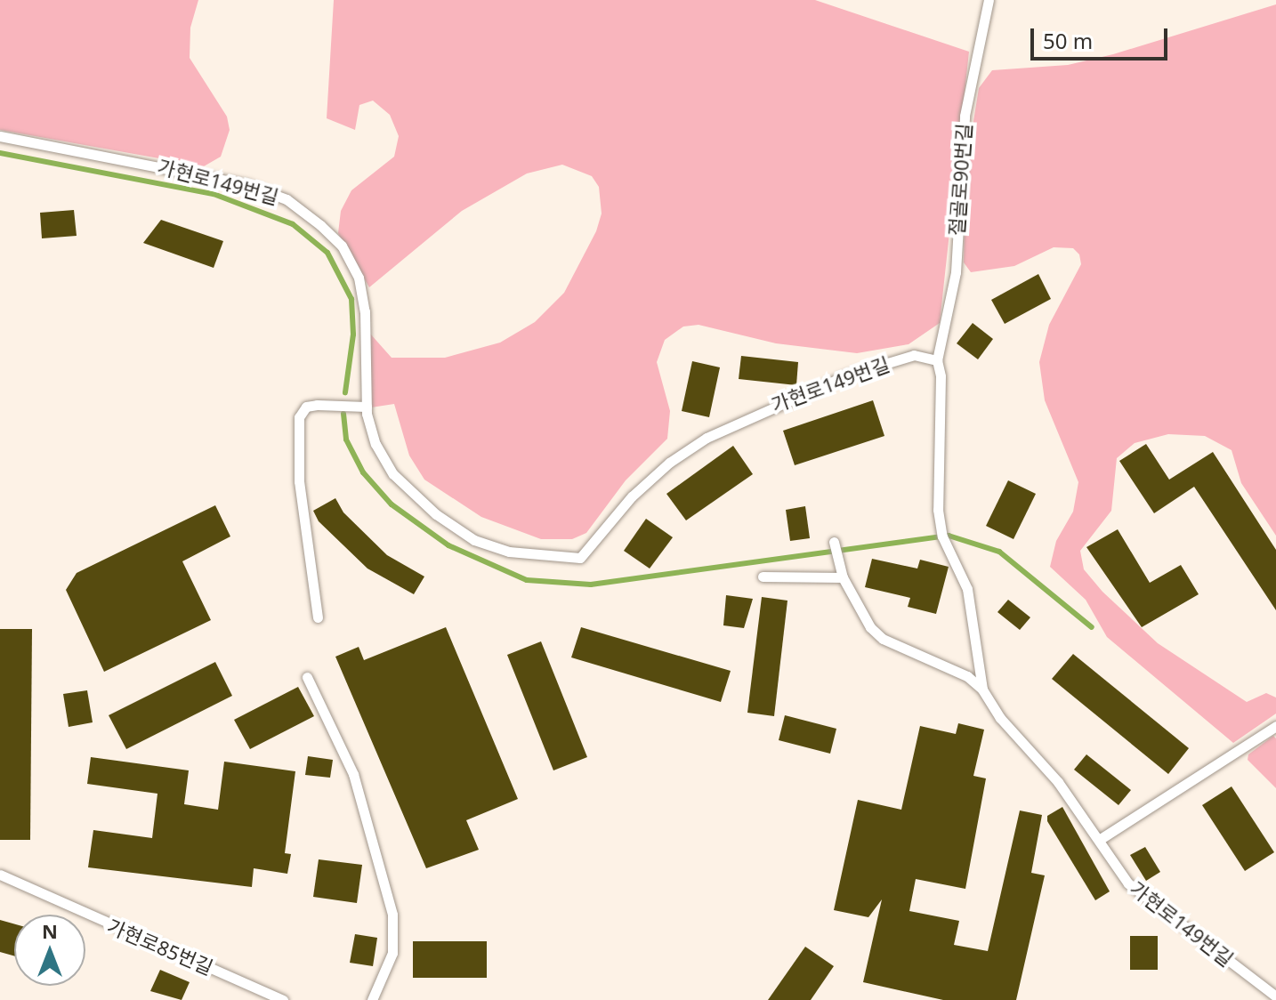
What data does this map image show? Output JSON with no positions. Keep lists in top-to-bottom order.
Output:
{
  "streets": {
    "lane": ["절골로90번길", "가현로149번길", "가현로85번길"]
  },
  "crossings": [
    ["절골로90번길", "가현로149번길"]
  ],
  "scale_bar": "50 m",
  "north": "top"
}
